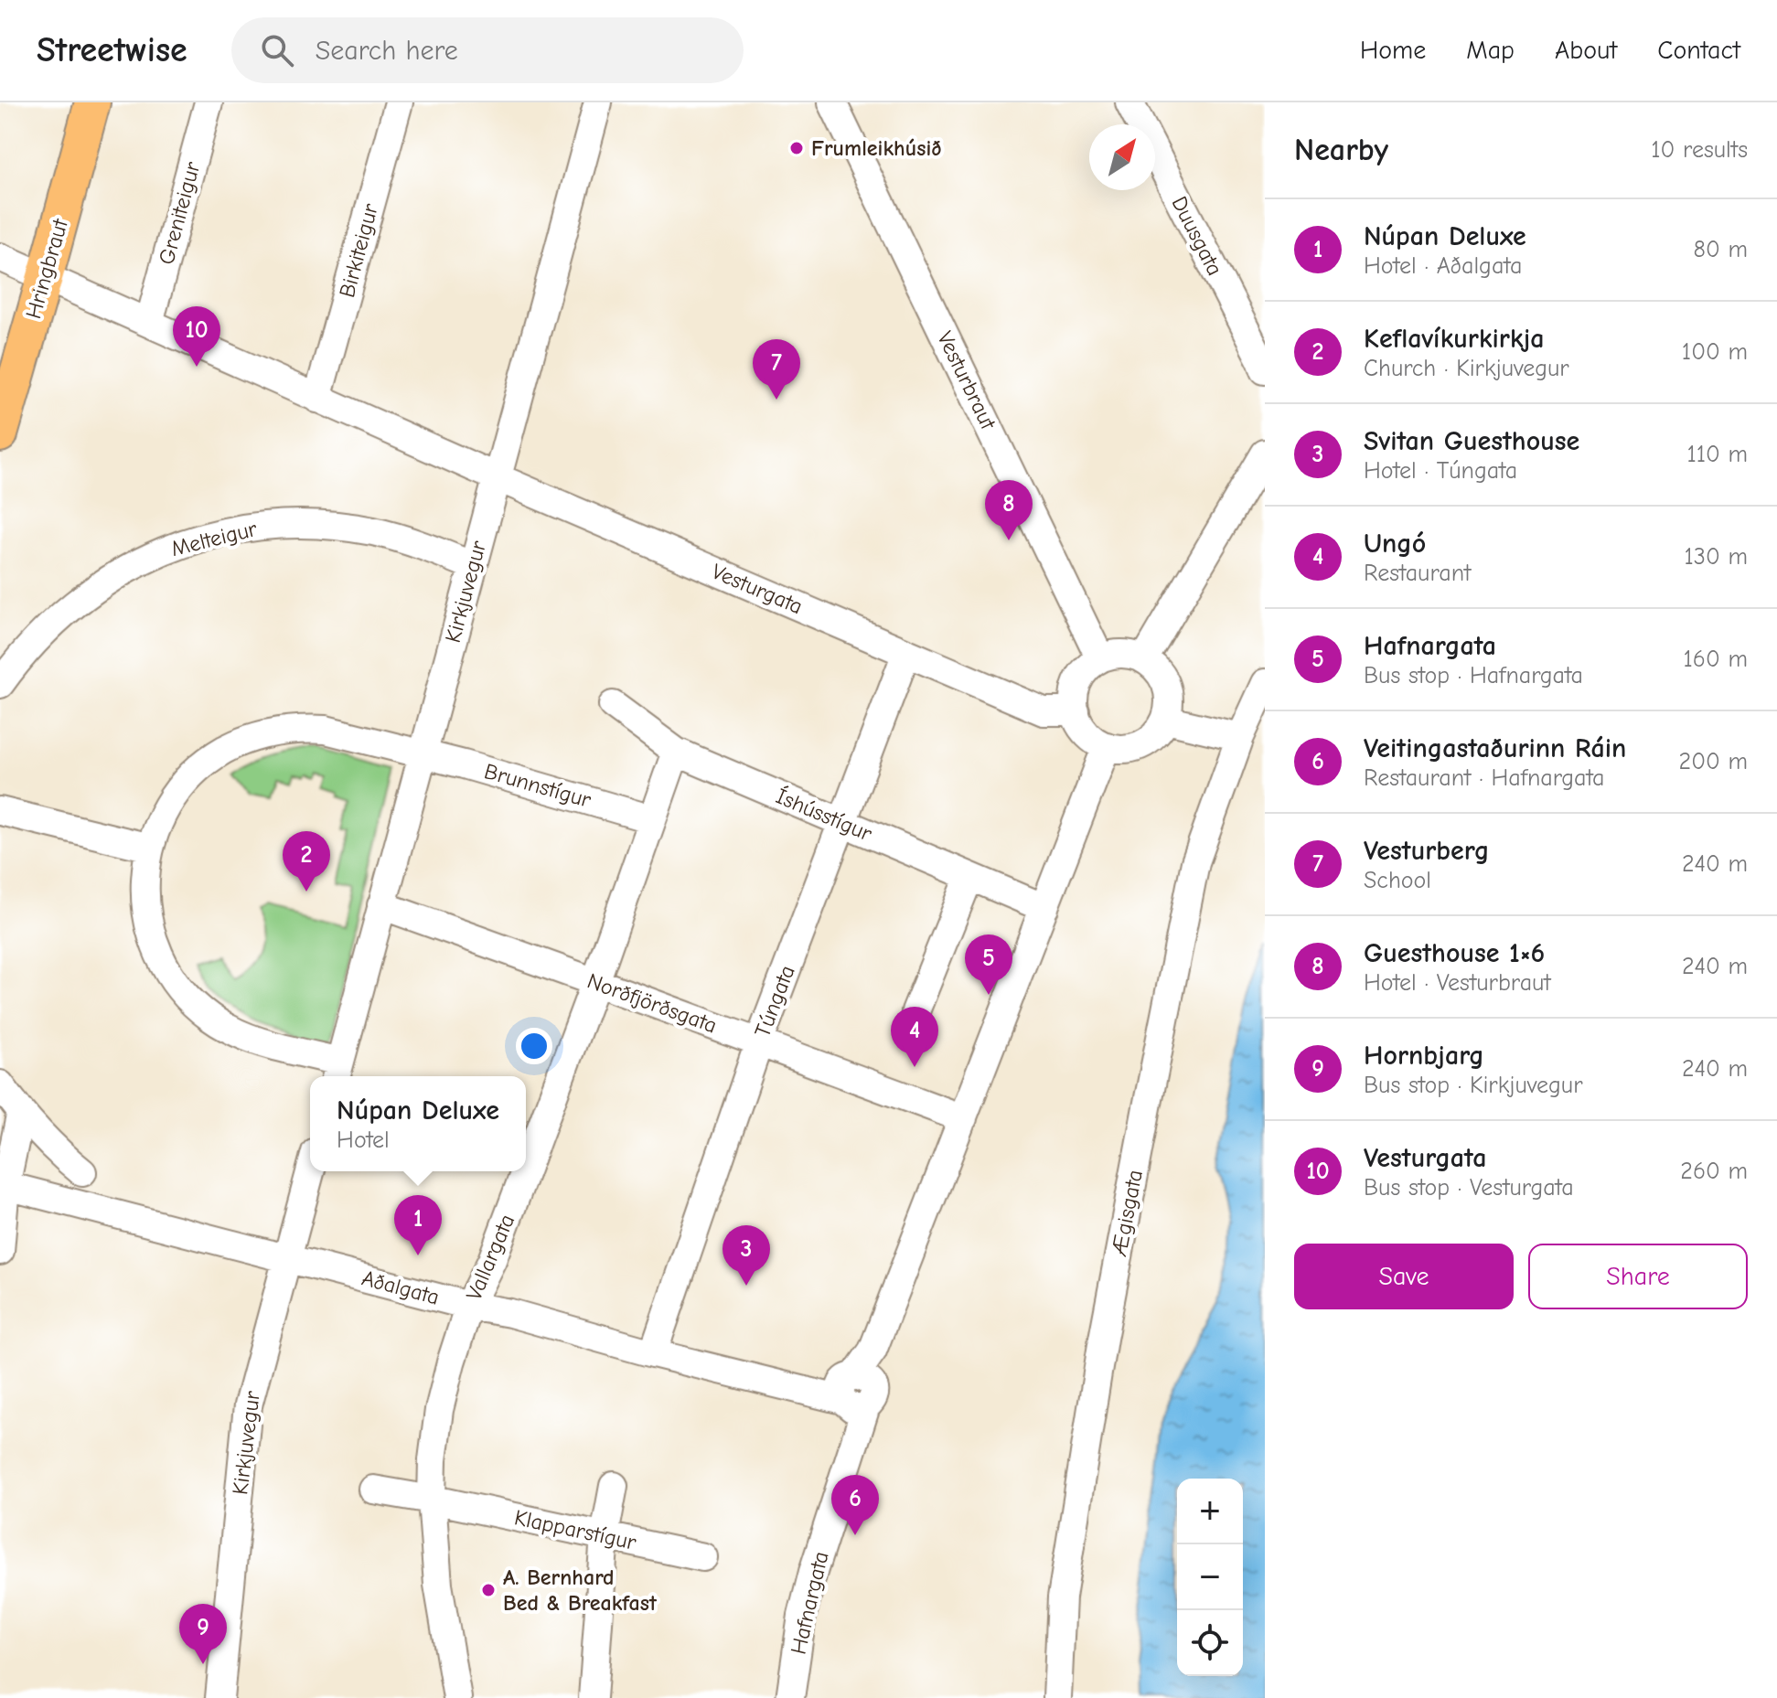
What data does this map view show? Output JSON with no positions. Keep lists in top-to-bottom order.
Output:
{
  "streets": {
    "main road": ["Hringbraut"],
    "street": [
      "Greniteigur",
      "Duusgata",
      "Birkiteigur",
      "Vesturbraut",
      "Melteigur",
      "Vesturgata",
      "Kirkjuvegur",
      "Brunnstígur",
      "Íshússtígur",
      "Túngata",
      "Norðfjörðsgata",
      "Ægisgata",
      "Vallargata",
      "Aðalgata",
      "Klapparstígur",
      "Hafnargata"
    ]
  },
  "crossings": [
    ["Greniteigur", "Vesturgata"],
    ["Birkiteigur", "Vesturgata"],
    ["Hringbraut", "Vesturgata"],
    ["Vesturbraut", "Vesturgata"],
    ["Vesturbraut", "Hafnargata"],
    ["Melteigur", "Kirkjuvegur"],
    ["Vesturgata", "Kirkjuvegur"],
    ["Vesturgata", "Túngata"],
    ["Vesturgata", "Hafnargata"],
    ["Kirkjuvegur", "Brunnstígur"],
    ["Kirkjuvegur", "Norðfjörðsgata"],
    ["Kirkjuvegur", "Aðalgata"],
    ["Brunnstígur", "Vallargata"],
    ["Íshússtígur", "Túngata"],
    ["Íshússtígur", "Vallargata"],
    ["Íshússtígur", "Hafnargata"],
    ["Túngata", "Norðfjörðsgata"],
    ["Túngata", "Aðalgata"],
    ["Norðfjörðsgata", "Vallargata"],
    ["Norðfjörðsgata", "Hafnargata"],
    ["Vallargata", "Aðalgata"],
    ["Vallargata", "Klapparstígur"],
    ["Aðalgata", "Hafnargata"]
  ],
  "places": ["Frumleikhúsið", "A. Bernhard Bed & Breakfast"],
  "north": "top right",
  "page": {
    "header": "Streetwise",
    "search": "Search here",
    "nav": [
      "Home",
      "Map",
      "About",
      "Contact"
    ],
    "heading": ["Nearby", "10 results"],
    "list": [
      {
        "mark": "1",
        "name": "Núpan Deluxe",
        "note": "Hotel · Aðalgata",
        "value": "80 m"
      },
      {
        "mark": "2",
        "name": "Keflavíkurkirkja",
        "note": "Church · Kirkjuvegur",
        "value": "100 m"
      },
      {
        "mark": "3",
        "name": "Svitan Guesthouse",
        "note": "Hotel · Túngata",
        "value": "110 m"
      },
      {
        "mark": "4",
        "name": "Ungó",
        "note": "Restaurant",
        "value": "130 m"
      },
      {
        "mark": "5",
        "name": "Hafnargata",
        "note": "Bus stop · Hafnargata",
        "value": "160 m"
      },
      {
        "mark": "6",
        "name": "Veitingastaðurinn Ráin",
        "note": "Restaurant · Hafnargata",
        "value": "200 m"
      },
      {
        "mark": "7",
        "name": "Vesturberg",
        "note": "School",
        "value": "240 m"
      },
      {
        "mark": "8",
        "name": "Guesthouse 1×6",
        "note": "Hotel · Vesturbraut",
        "value": "240 m"
      },
      {
        "mark": "9",
        "name": "Hornbjarg",
        "note": "Bus stop · Kirkjuvegur",
        "value": "240 m"
      },
      {
        "mark": "10",
        "name": "Vesturgata",
        "note": "Bus stop · Vesturgata",
        "value": "260 m"
      }
    ],
    "pins": [
      "10",
      "7",
      "8",
      "2",
      "5",
      "4",
      "1",
      "3",
      "6",
      "9"
    ],
    "popup": ["Núpan Deluxe", "Hotel"],
    "buttons": ["Save", "Share"],
    "map_buttons": ["+", "−"]
  }
}
